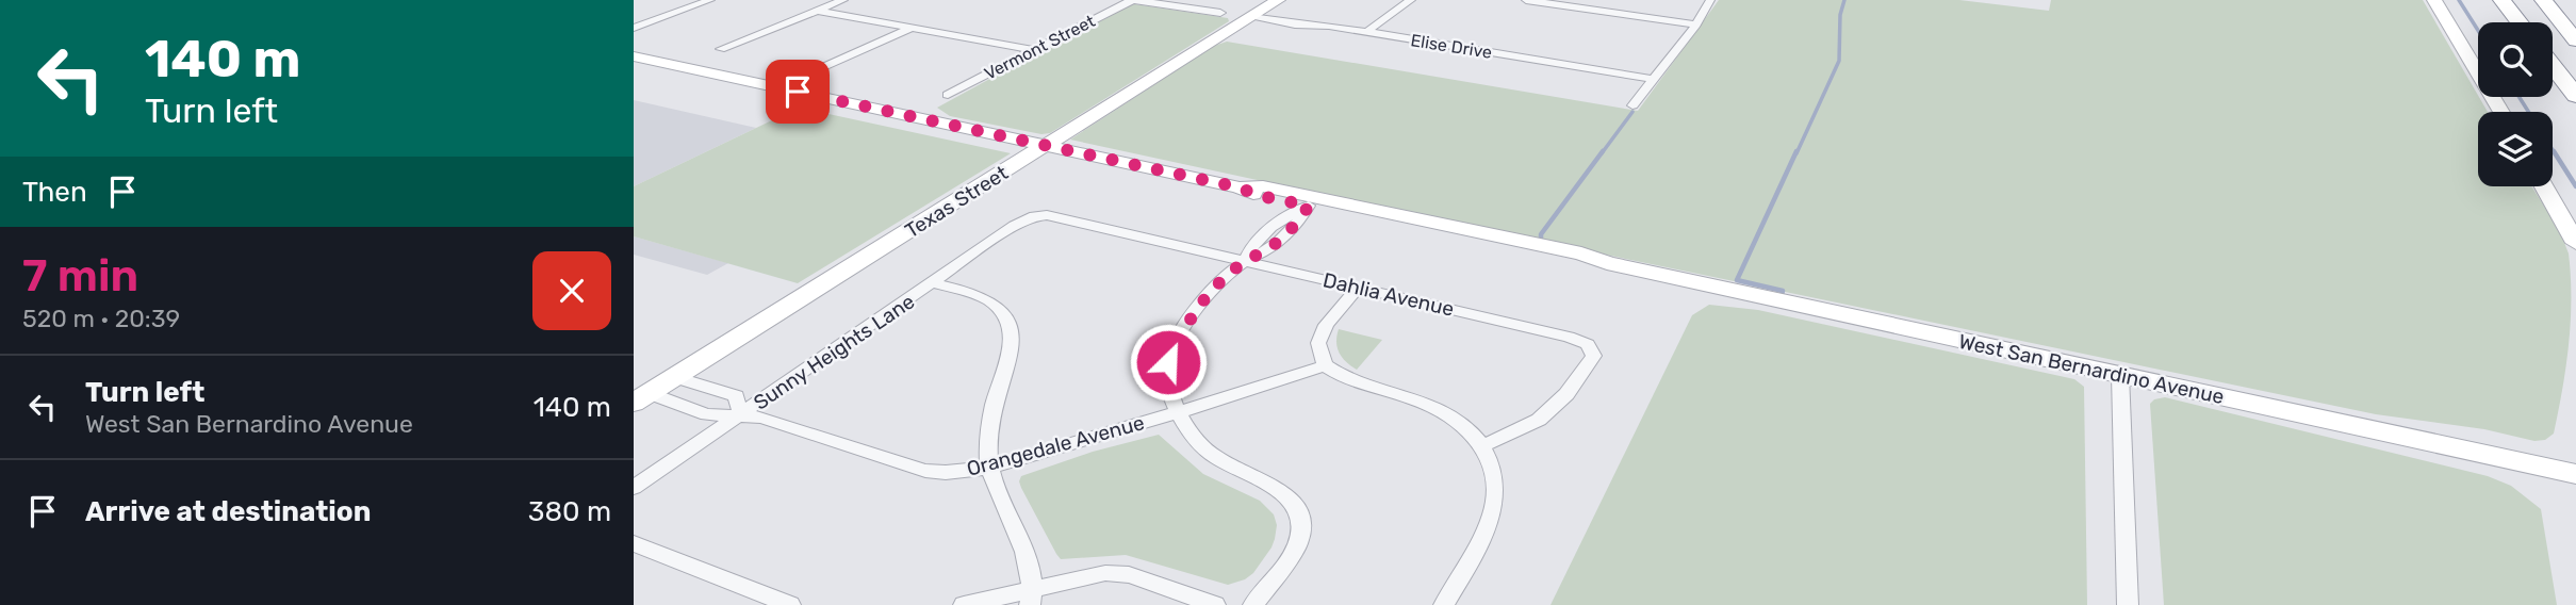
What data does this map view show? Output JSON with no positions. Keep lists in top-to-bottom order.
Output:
{
  "streets": {
    "main road": ["Texas Street", "West San Bernardino Avenue"],
    "street": [
      "Elise Drive",
      "Vermont Street",
      "Dahlia Avenue",
      "Sunny Heights Lane",
      "Orangedale Avenue"
    ]
  },
  "crossings": [
    ["Elise Drive", "Texas Street"],
    ["Texas Street", "West San Bernardino Avenue"],
    ["Texas Street", "Orangedale Avenue"],
    ["Dahlia Avenue", "Sunny Heights Lane"],
    ["Sunny Heights Lane", "Orangedale Avenue"]
  ],
  "page": {
    "turn": ["140 m", "Turn left"],
    "then": "Then",
    "heading": ["7 min", "520 m · 20:39"],
    "list": [
      {
        "name": "Turn left",
        "note": "West San Bernardino Avenue",
        "value": "140 m"
      },
      {
        "name": "Arrive at destination",
        "value": "380 m"
      }
    ]
  }
}
